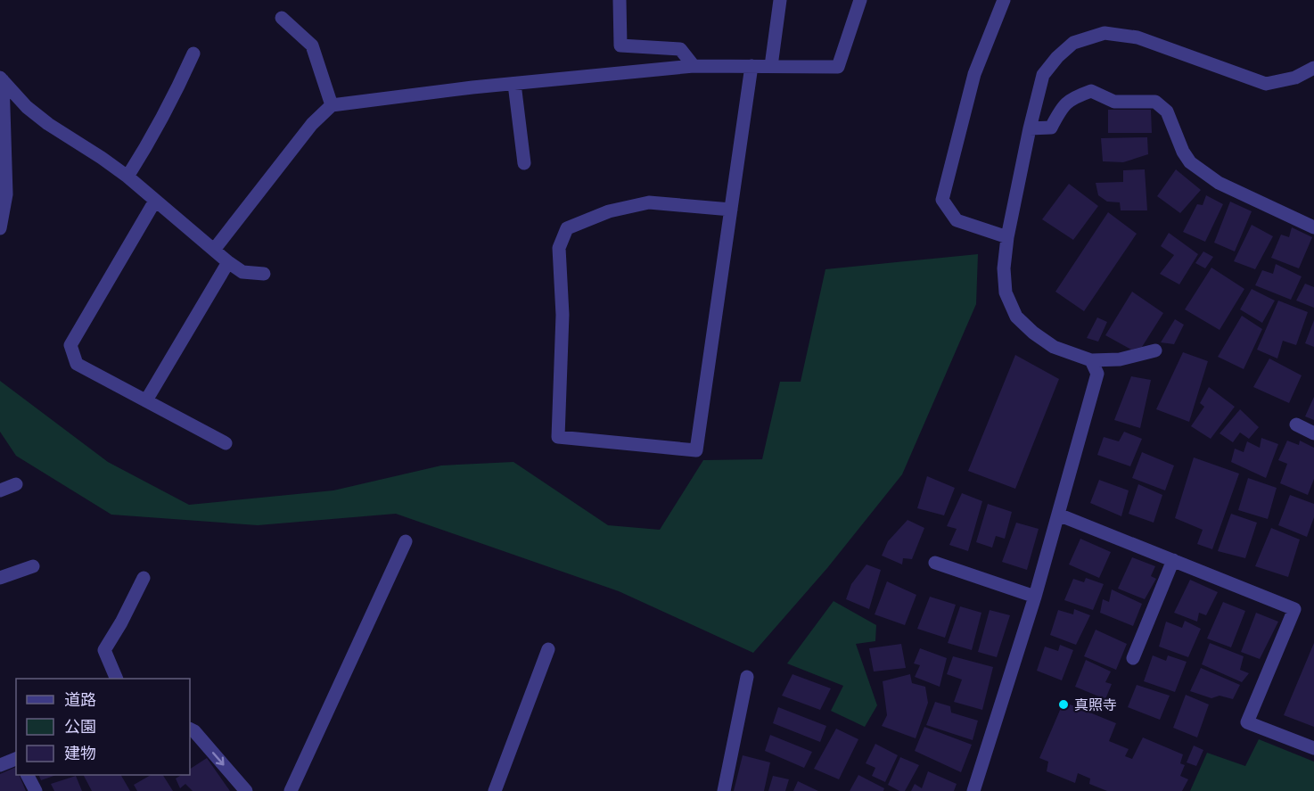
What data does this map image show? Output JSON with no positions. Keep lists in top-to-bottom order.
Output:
{
  "places": ["真照寺"],
  "legend": ["道路", "公園", "建物"]
}
